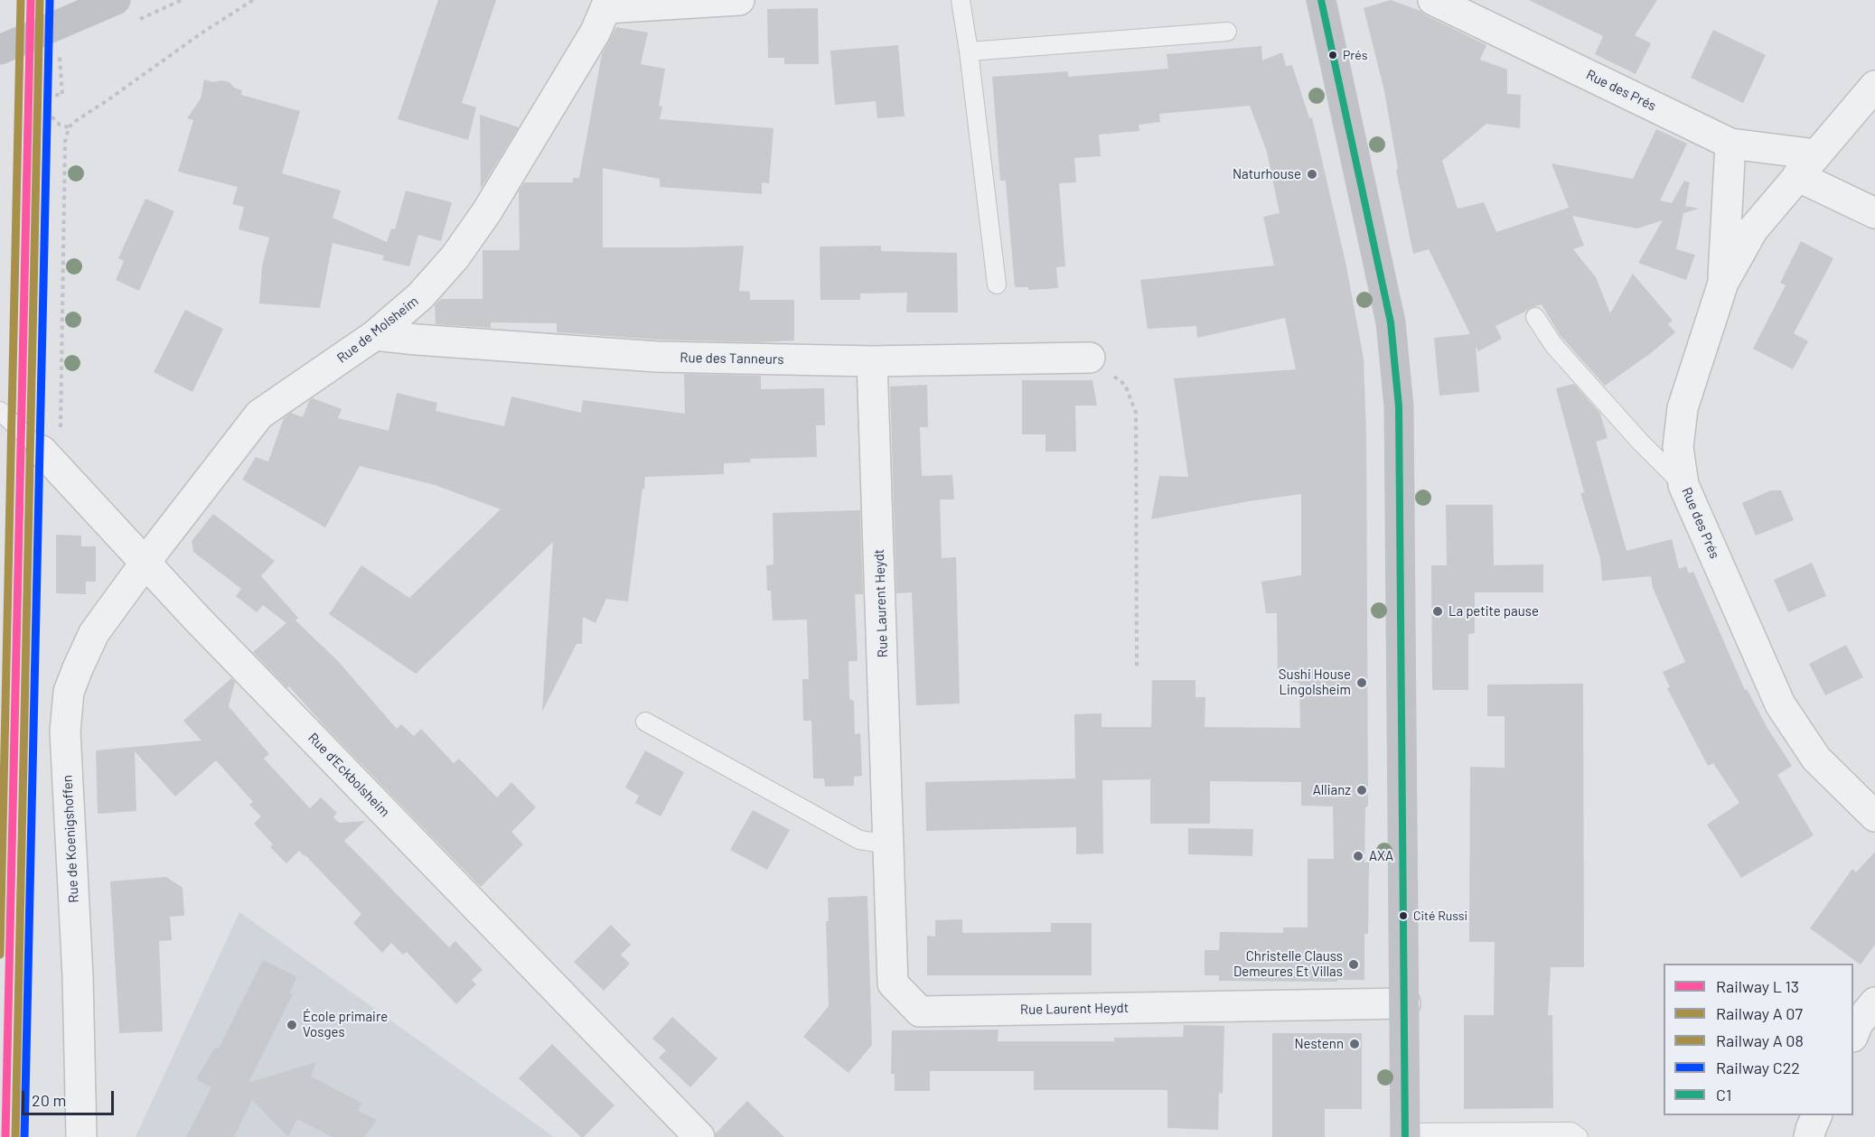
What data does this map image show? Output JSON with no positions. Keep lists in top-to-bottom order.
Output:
{
  "streets": {
    "street": [
      "Rue des Prés",
      "Rue de Molsheim",
      "Rue des Tanneurs",
      "Rue Laurent Heydt",
      "Rue d'Eckbolsheim",
      "Rue de Koenigshoffen"
    ]
  },
  "crossings": [
    ["Rue de Molsheim", "Rue des Tanneurs"],
    ["Rue de Molsheim", "Rue d'Eckbolsheim"],
    ["Rue de Molsheim", "Rue de Koenigshoffen"],
    ["Rue des Tanneurs", "Rue Laurent Heydt"],
    ["Rue d'Eckbolsheim", "Rue de Koenigshoffen"]
  ],
  "places": [
    "Prés",
    "Naturhouse",
    "La petite pause",
    "Sushi House Lingolsheim",
    "Allianz",
    "AXA",
    "Cité Russi",
    "Christelle Clauss Demeures Et Villas",
    "École primaire Vosges",
    "Nestenn"
  ],
  "lines": ["rail line C22", "transit line C1"],
  "legend": [
    "Railway L 13",
    "Railway A 07",
    "Railway A 08",
    "Railway C22",
    "C1"
  ],
  "scale_bar": "20 m"
}
